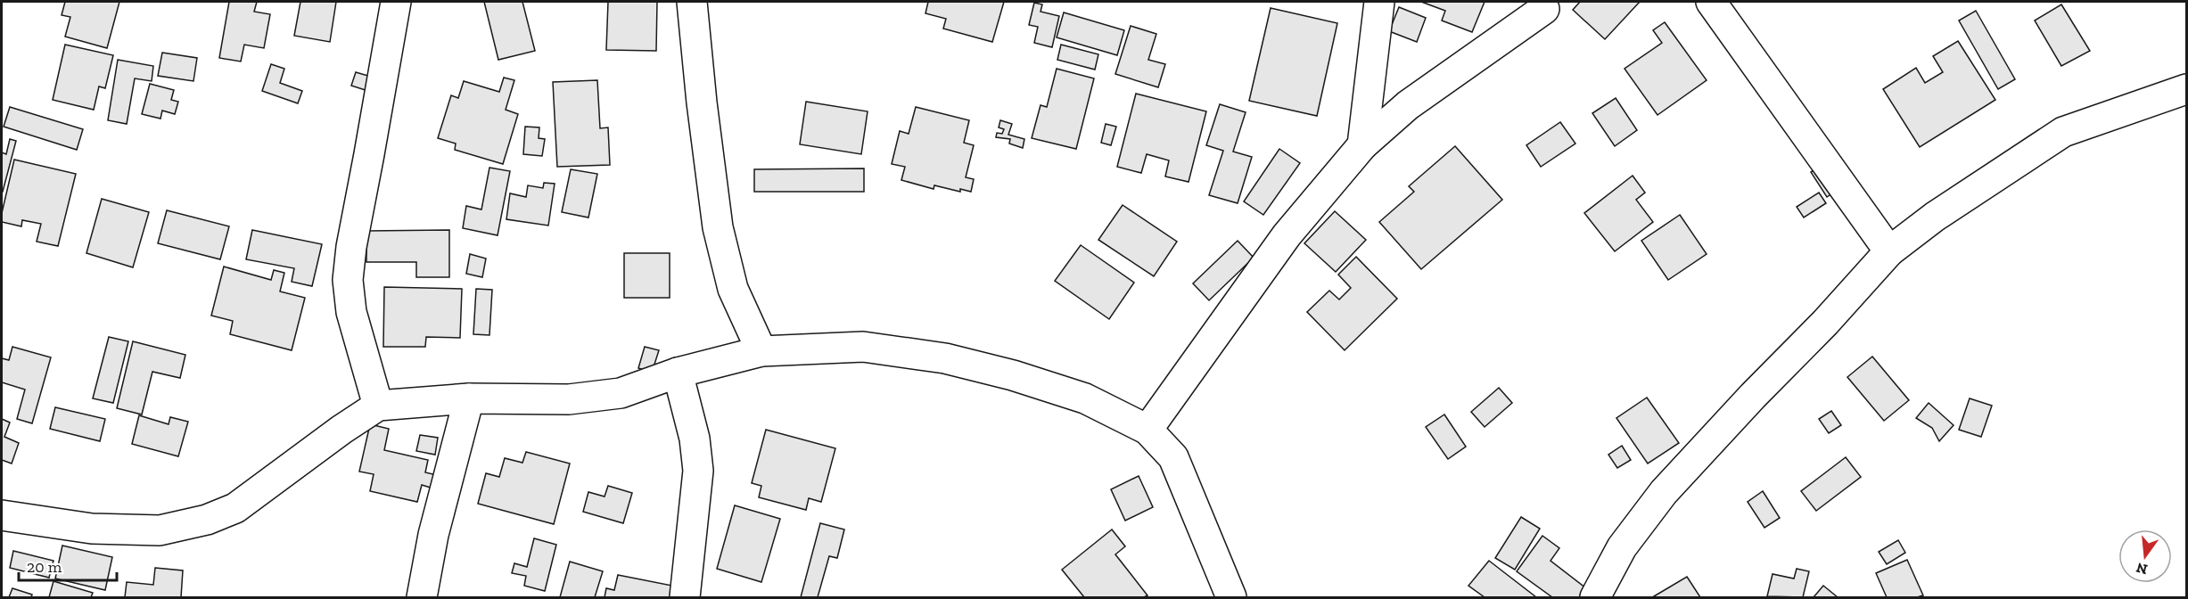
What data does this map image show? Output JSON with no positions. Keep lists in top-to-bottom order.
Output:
{
  "scale_bar": "20 m",
  "north": "bottom"
}
